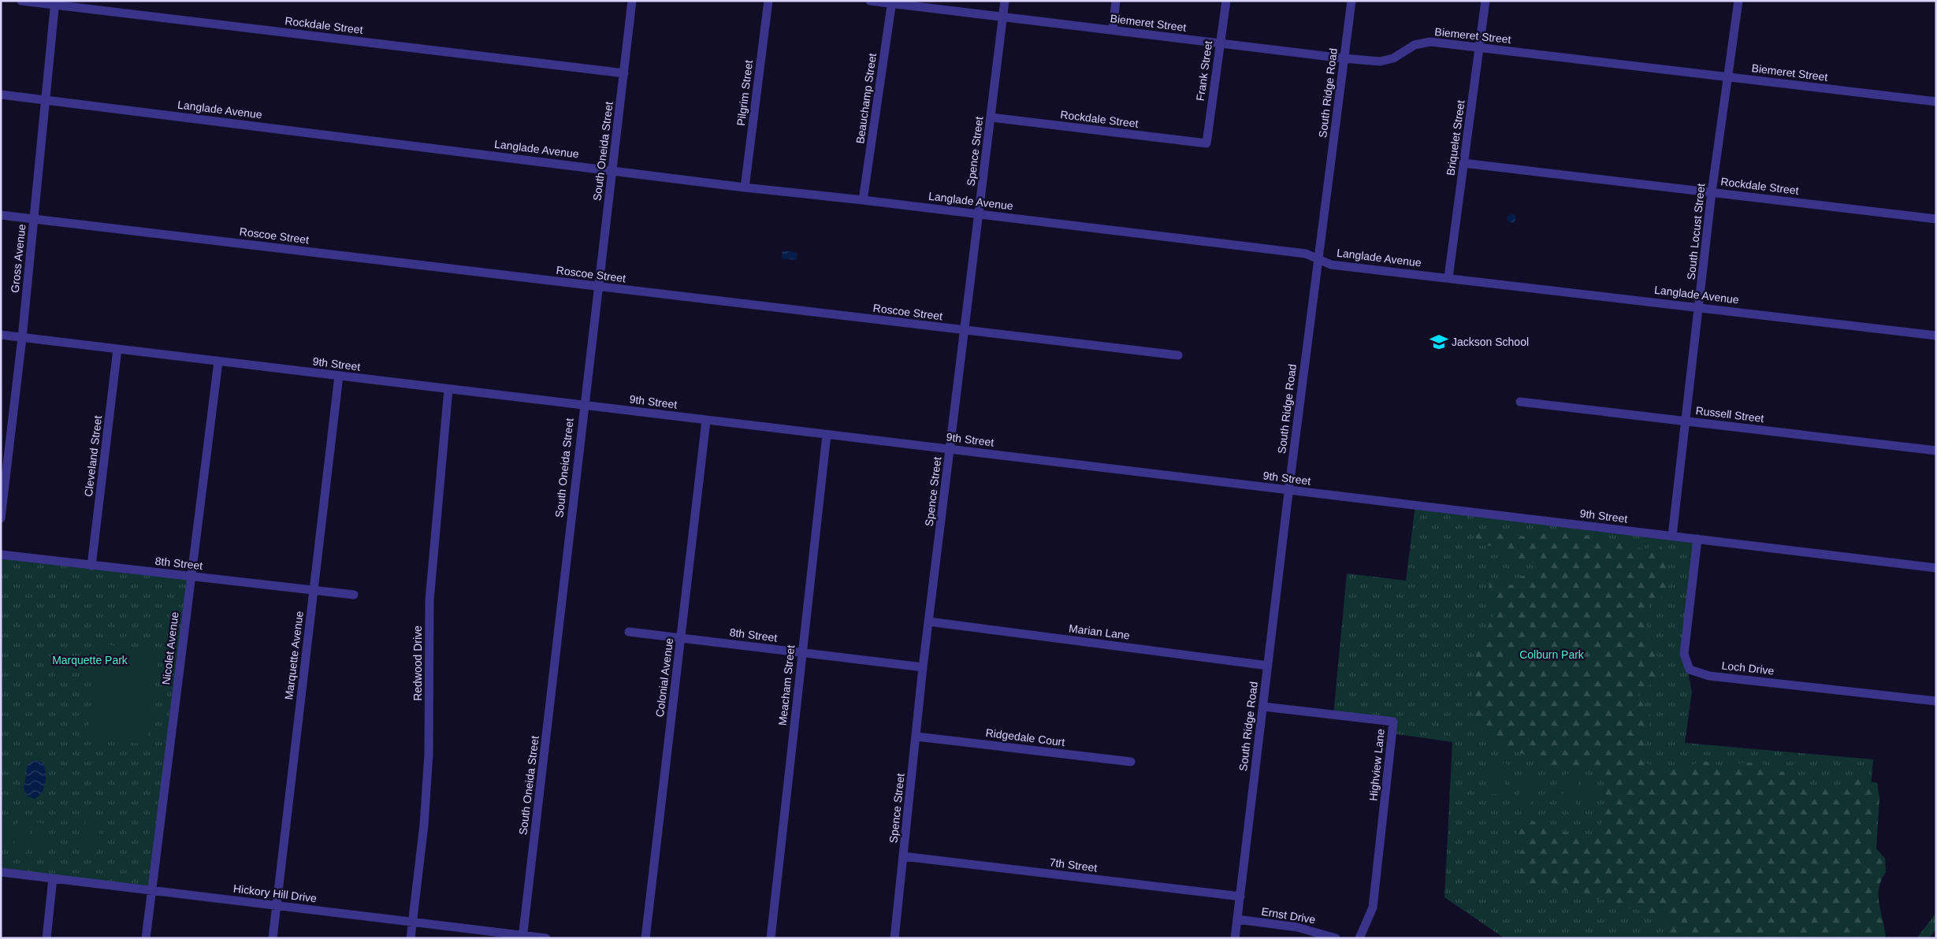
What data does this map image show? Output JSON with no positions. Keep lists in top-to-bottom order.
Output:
{
  "streets": {
    "street": [
      "Biemeret Street",
      "Rockdale Street",
      "Frank Street",
      "Pilgrim Street",
      "South Ridge Road",
      "Beauchamp Street",
      "Langlade Avenue",
      "Briquelet Street",
      "South Oneida Street",
      "Spence Street",
      "South Locust Street",
      "Roscoe Street",
      "Gross Avenue",
      "9th Street",
      "Russell Street",
      "Cleveland Street",
      "8th Street",
      "Marian Lane",
      "Nicolet Avenue",
      "Marquette Avenue",
      "Redwood Drive",
      "Loch Drive",
      "Colonial Avenue",
      "Meacham Street",
      "Ridgedale Court",
      "Highview Lane",
      "7th Street",
      "Hickory Hill Drive",
      "Ernst Drive"
    ]
  },
  "crossings": [
    ["Biemeret Street", "Frank Street"],
    ["Biemeret Street", "South Ridge Road"],
    ["Biemeret Street", "Beauchamp Street"],
    ["Biemeret Street", "Briquelet Street"],
    ["Biemeret Street", "Spence Street"],
    ["Biemeret Street", "South Locust Street"],
    ["Rockdale Street", "Frank Street"],
    ["Rockdale Street", "Briquelet Street"],
    ["Rockdale Street", "South Oneida Street"],
    ["Rockdale Street", "Spence Street"],
    ["Rockdale Street", "South Locust Street"],
    ["Rockdale Street", "Gross Avenue"],
    ["Pilgrim Street", "Langlade Avenue"],
    ["South Ridge Road", "Langlade Avenue"],
    ["South Ridge Road", "9th Street"],
    ["South Ridge Road", "Marian Lane"],
    ["South Ridge Road", "Highview Lane"],
    ["South Ridge Road", "7th Street"],
    ["South Ridge Road", "Ernst Drive"],
    ["Beauchamp Street", "Langlade Avenue"],
    ["Langlade Avenue", "Briquelet Street"],
    ["Langlade Avenue", "South Oneida Street"],
    ["Langlade Avenue", "Spence Street"],
    ["Langlade Avenue", "South Locust Street"],
    ["Langlade Avenue", "Gross Avenue"],
    ["South Oneida Street", "Roscoe Street"],
    ["South Oneida Street", "9th Street"],
    ["South Oneida Street", "Hickory Hill Drive"],
    ["Spence Street", "Roscoe Street"],
    ["Spence Street", "9th Street"],
    ["Spence Street", "8th Street"],
    ["Spence Street", "Marian Lane"],
    ["Spence Street", "Ridgedale Court"],
    ["Spence Street", "7th Street"],
    ["South Locust Street", "9th Street"],
    ["South Locust Street", "Russell Street"],
    ["Roscoe Street", "Gross Avenue"],
    ["Gross Avenue", "9th Street"],
    ["9th Street", "Cleveland Street"],
    ["9th Street", "Nicolet Avenue"],
    ["9th Street", "Marquette Avenue"],
    ["9th Street", "Redwood Drive"],
    ["9th Street", "Loch Drive"],
    ["9th Street", "Colonial Avenue"],
    ["9th Street", "Meacham Street"],
    ["Cleveland Street", "8th Street"],
    ["8th Street", "Nicolet Avenue"],
    ["8th Street", "Marquette Avenue"],
    ["8th Street", "Colonial Avenue"],
    ["8th Street", "Meacham Street"],
    ["Nicolet Avenue", "Hickory Hill Drive"],
    ["Marquette Avenue", "Hickory Hill Drive"],
    ["Redwood Drive", "Hickory Hill Drive"]
  ],
  "parks": ["Colburn Park", "Marquette Park"],
  "places": {
    "school or university": ["Jackson School"]
  }
}
